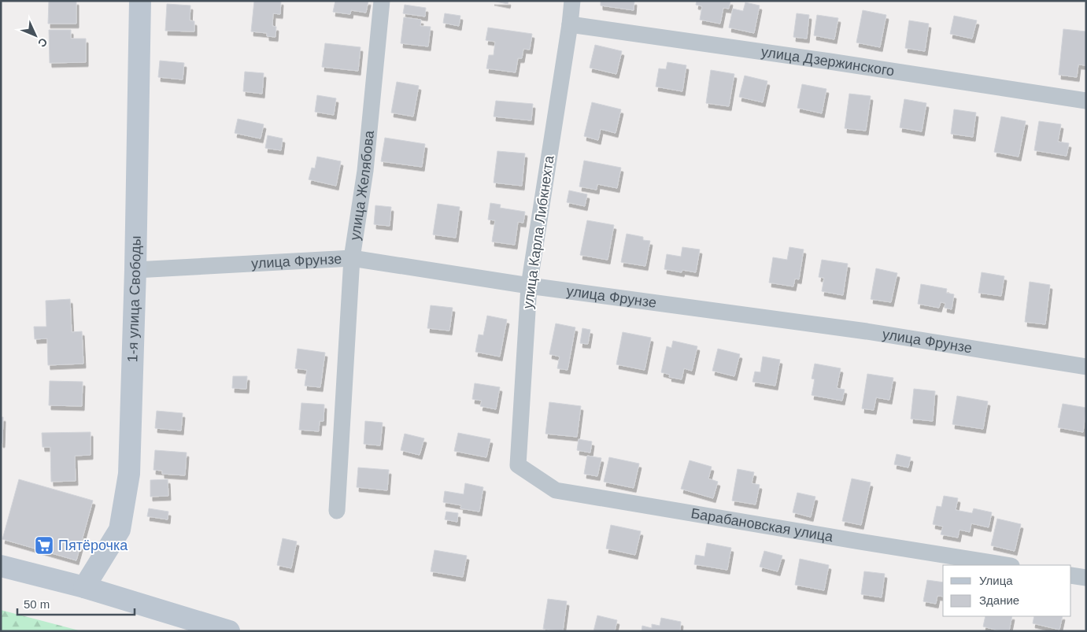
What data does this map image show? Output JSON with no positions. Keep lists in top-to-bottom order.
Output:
{
  "streets": {
    "street": [
      "улица Дзержинского",
      "улица Желябова",
      "улица Карла Либкнехта",
      "улица Фрунзе",
      "1-я улица Свободы",
      "Барабановская улица"
    ]
  },
  "crossings": [
    ["улица Дзержинского", "улица Карла Либкнехта"],
    ["улица Желябова", "улица Фрунзе"],
    ["улица Карла Либкнехта", "улица Фрунзе"],
    ["улица Карла Либкнехта", "Барабановская улица"],
    ["улица Фрунзе", "1-я улица Свободы"]
  ],
  "places": {
    "supermarket": ["Пятёрочка"]
  },
  "legend": ["Улица", "Здание"],
  "scale_bar": "50 m",
  "north": "bottom right"
}
